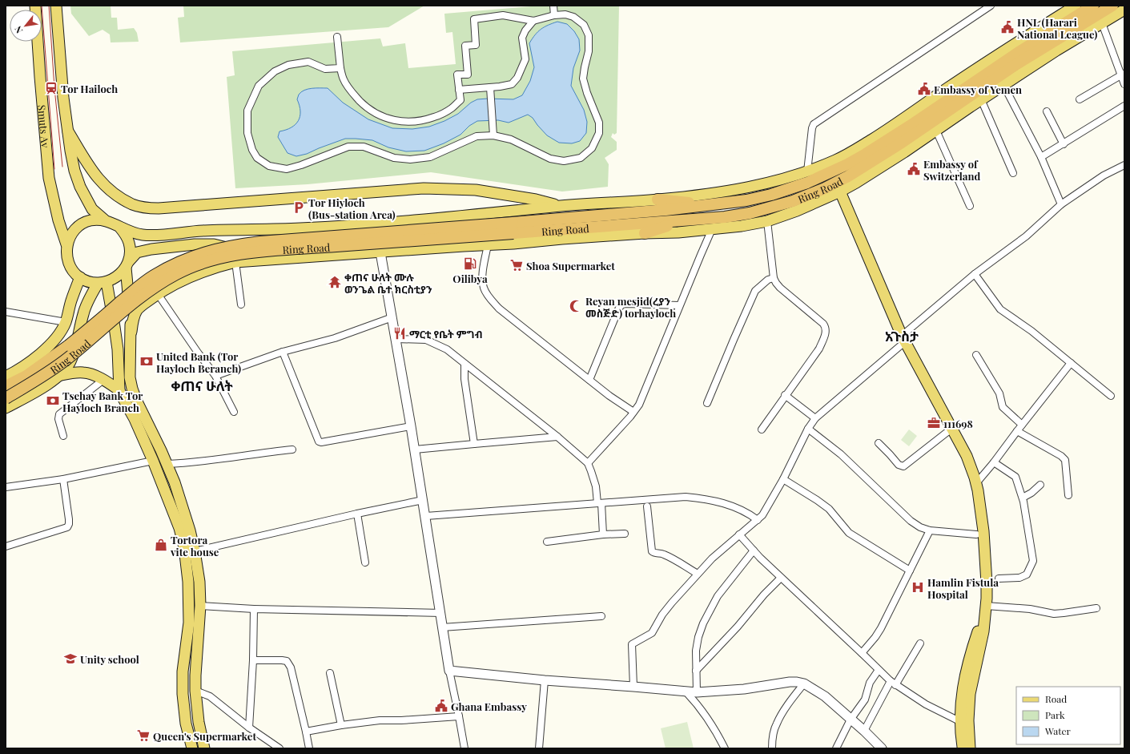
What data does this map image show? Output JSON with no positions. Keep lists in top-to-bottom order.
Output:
{
  "streets": {
    "highway": ["Ring Road"],
    "main road": ["Smuts Av"]
  },
  "districts": ["አጉስታ", "ቀጠና ሁለት"],
  "places": {
    "public building": [
      "HNL (Harari National League)",
      "Embassy of Yemen",
      "Embassy of Switzerland",
      "Ghana Embassy"
    ],
    "station": ["Tor Hailoch"],
    "parking": ["Tor Hiyloch (Bus-station Area)"],
    "fuel station": ["Oilibya"],
    "supermarket": ["Shoa Supermarket", "Queen's Supermarket"],
    "temple": ["ቀጠና ሁለት ሙሉ ወንጌል ቤተ ክርስቲያን"],
    "mosque": ["Reyan mesjid(ረያን መስጅድ) torhayloch"],
    "restaurant": ["ማርቲ የቤት ምግብ"],
    "bank": ["United Bank (Tor Hayloch Beranch)", "Tsehay Bank Tor Hayloch Branch"],
    "office": ["111698"],
    "shop": ["Tortora vite house"],
    "hospital": ["Hamlin Fistula Hospital"],
    "school or university": ["Unity school"]
  },
  "legend": ["Road", "Park", "Water"],
  "north": "bottom left"
}
